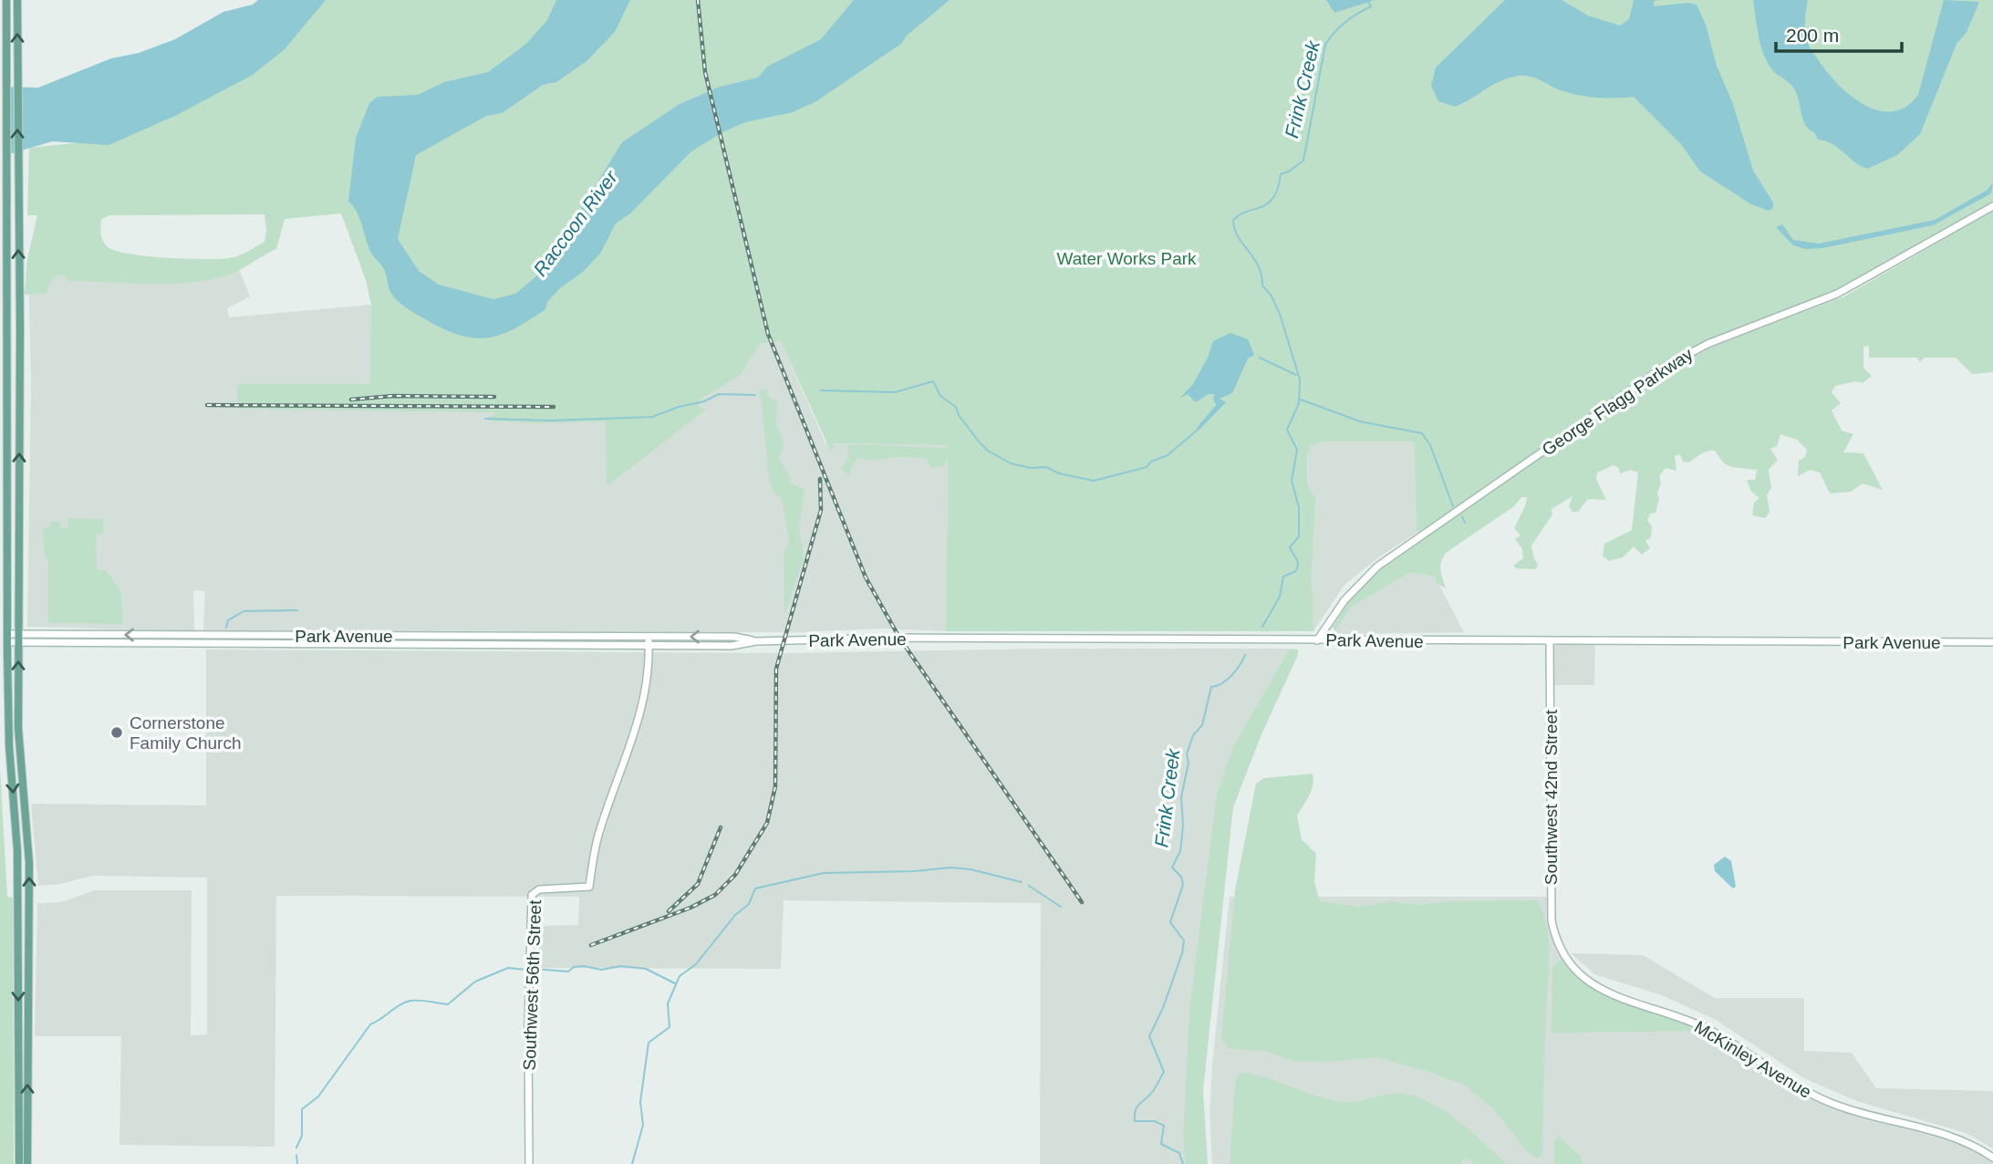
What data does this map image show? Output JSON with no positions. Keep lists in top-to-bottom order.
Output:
{
  "streets": {
    "main road": [
      "George Flagg Parkway",
      "Park Avenue",
      "Southwest 42nd Street",
      "Southwest 56th Street",
      "McKinley Avenue"
    ]
  },
  "crossings": [
    ["George Flagg Parkway", "Park Avenue"],
    ["Park Avenue", "Southwest 42nd Street"],
    ["Park Avenue", "Southwest 56th Street"],
    ["Southwest 42nd Street", "McKinley Avenue"]
  ],
  "water": ["Frink Creek", "Raccoon River"],
  "parks": ["Water Works Park"],
  "places": ["Cornerstone Family Church"],
  "scale_bar": "200 m"
}
